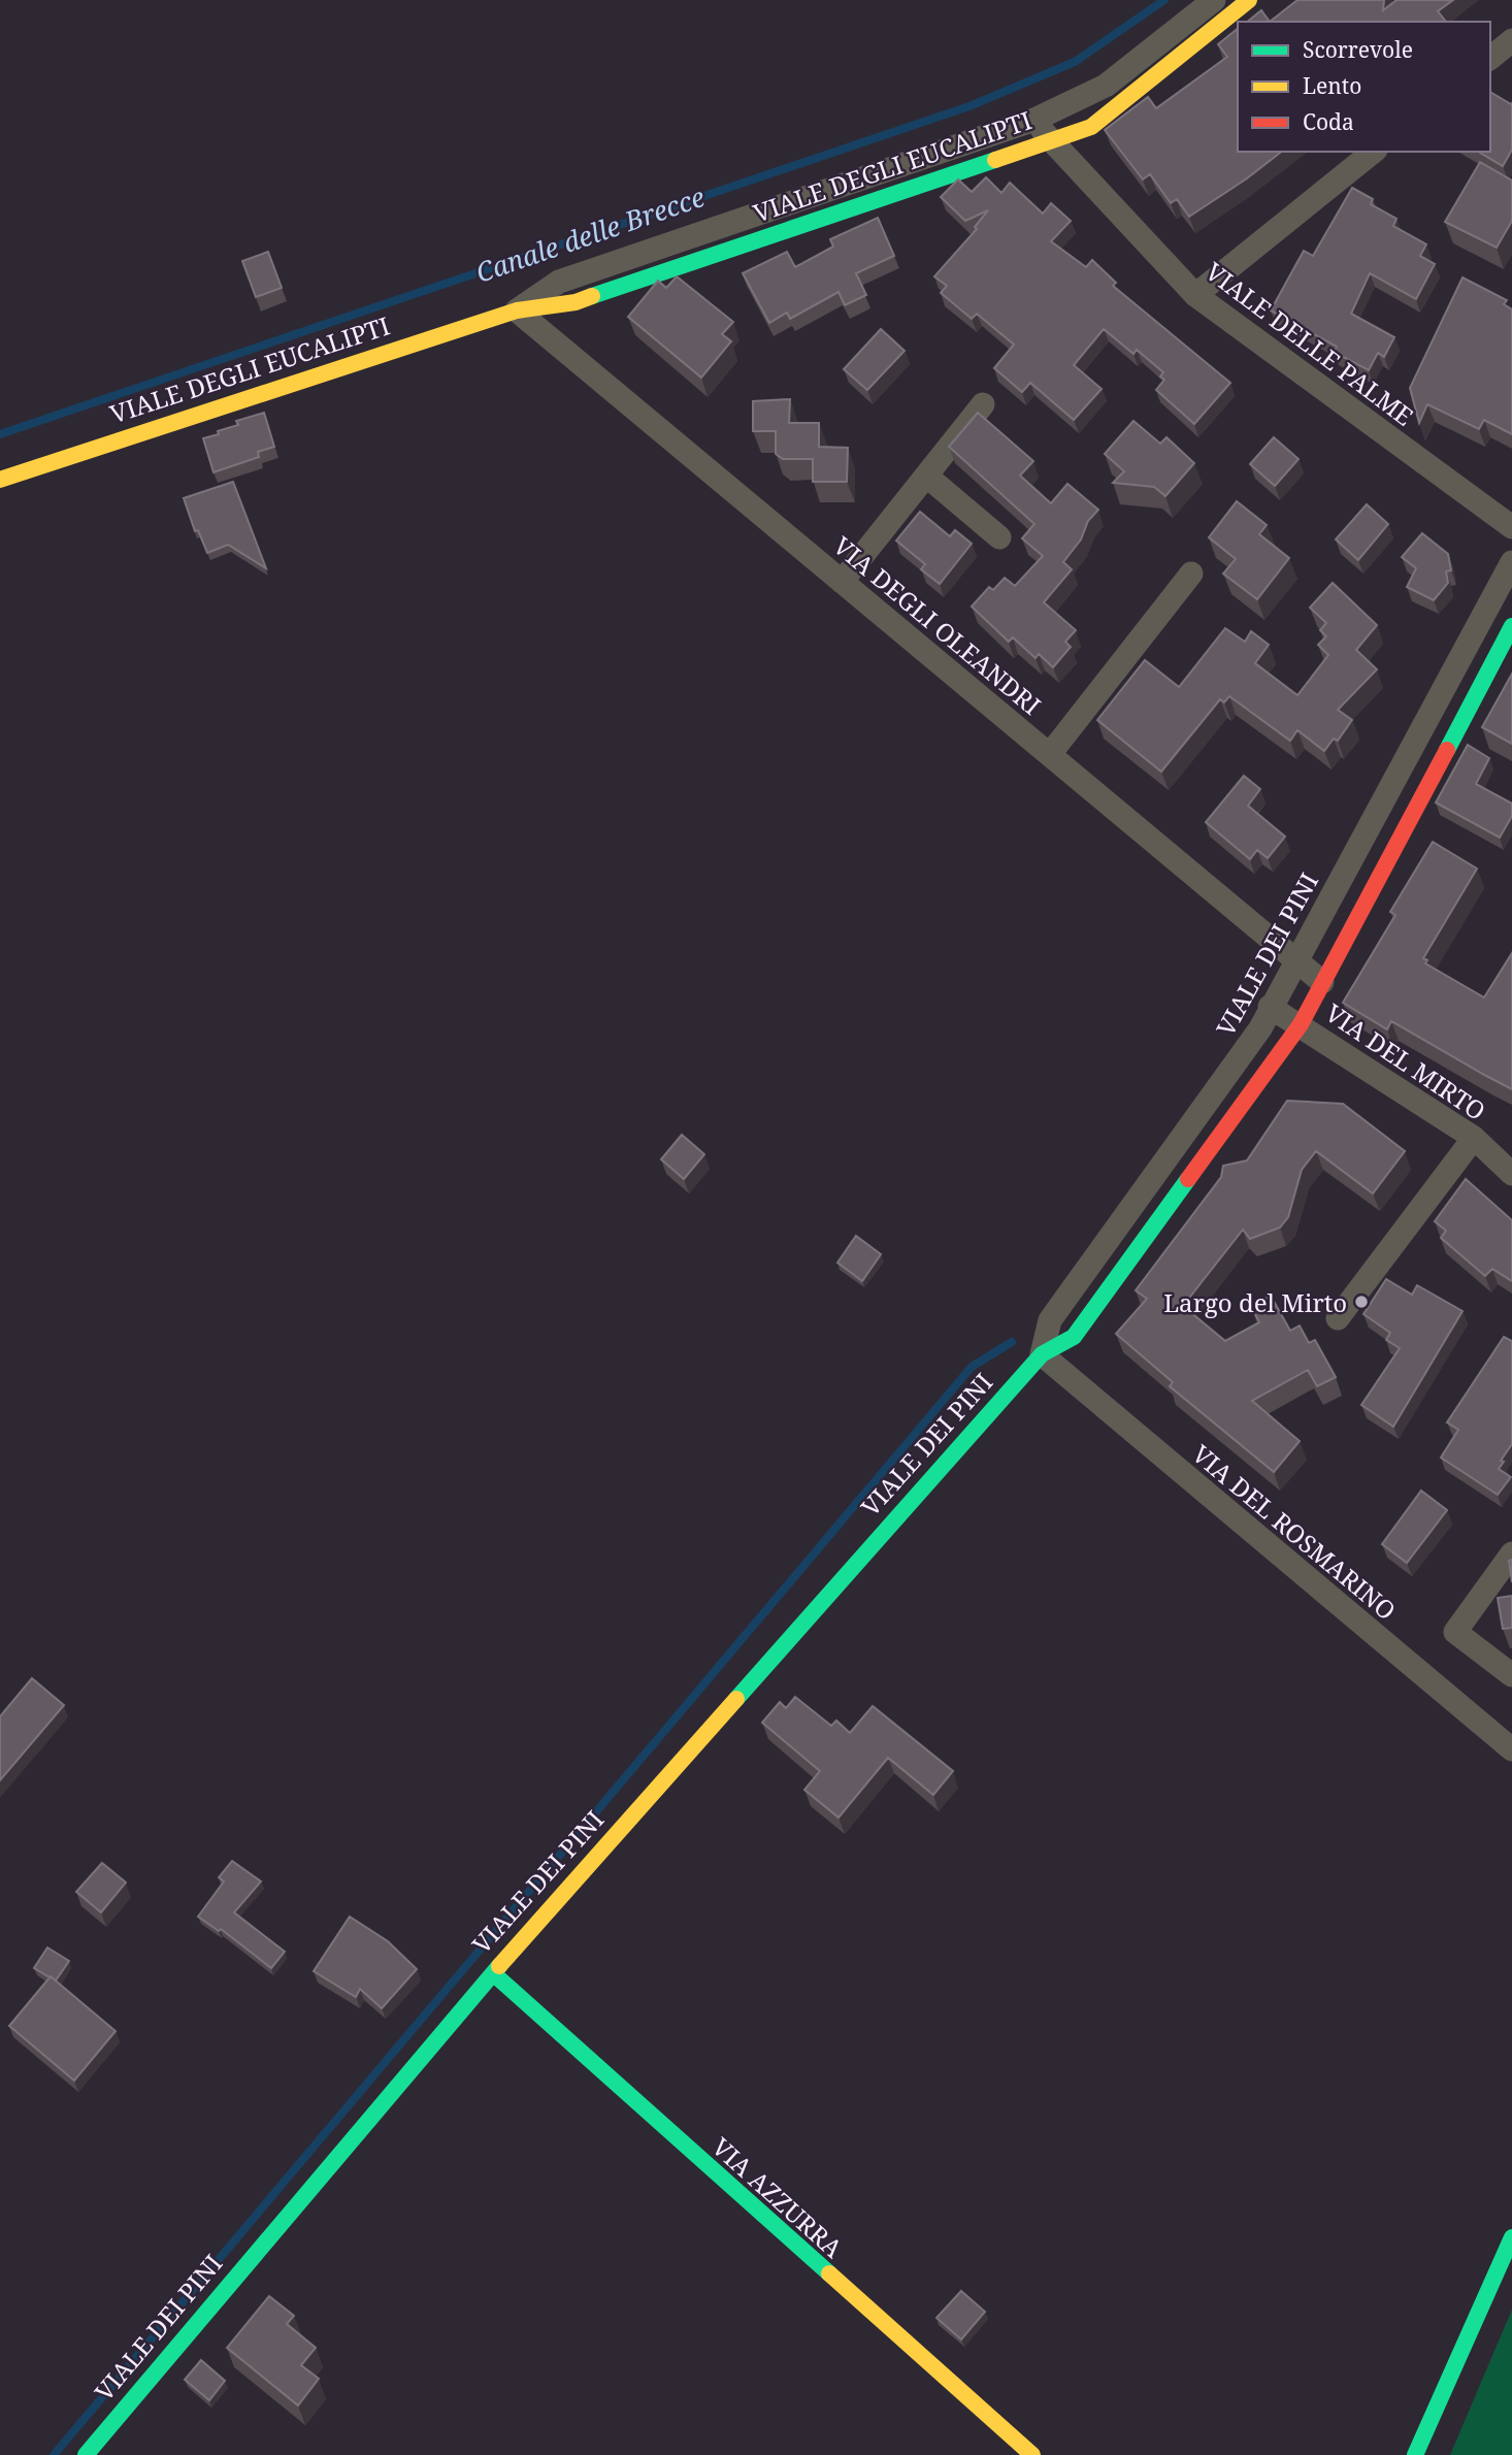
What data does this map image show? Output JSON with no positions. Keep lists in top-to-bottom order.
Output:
{
  "streets": {
    "street": [
      "VIALE DEGLI EUCALIPTI",
      "VIALE DELLE PALME",
      "VIA DEGLI OLEANDRI",
      "VIALE DEI PINI",
      "VIA DEL MIRTO",
      "VIA DEL ROSMARINO",
      "VIA AZZURRA"
    ]
  },
  "crossings": [
    ["VIALE DEGLI EUCALIPTI", "VIALE DELLE PALME"],
    ["VIALE DEGLI EUCALIPTI", "VIA DEGLI OLEANDRI"],
    ["VIA DEGLI OLEANDRI", "VIALE DEI PINI"],
    ["VIALE DEI PINI", "VIA DEL MIRTO"],
    ["VIALE DEI PINI", "VIA DEL ROSMARINO"],
    ["VIALE DEI PINI", "VIA AZZURRA"]
  ],
  "water": ["Canale delle Brecce"],
  "places": ["Largo del Mirto"],
  "legend": ["Scorrevole", "Lento", "Coda"]
}
